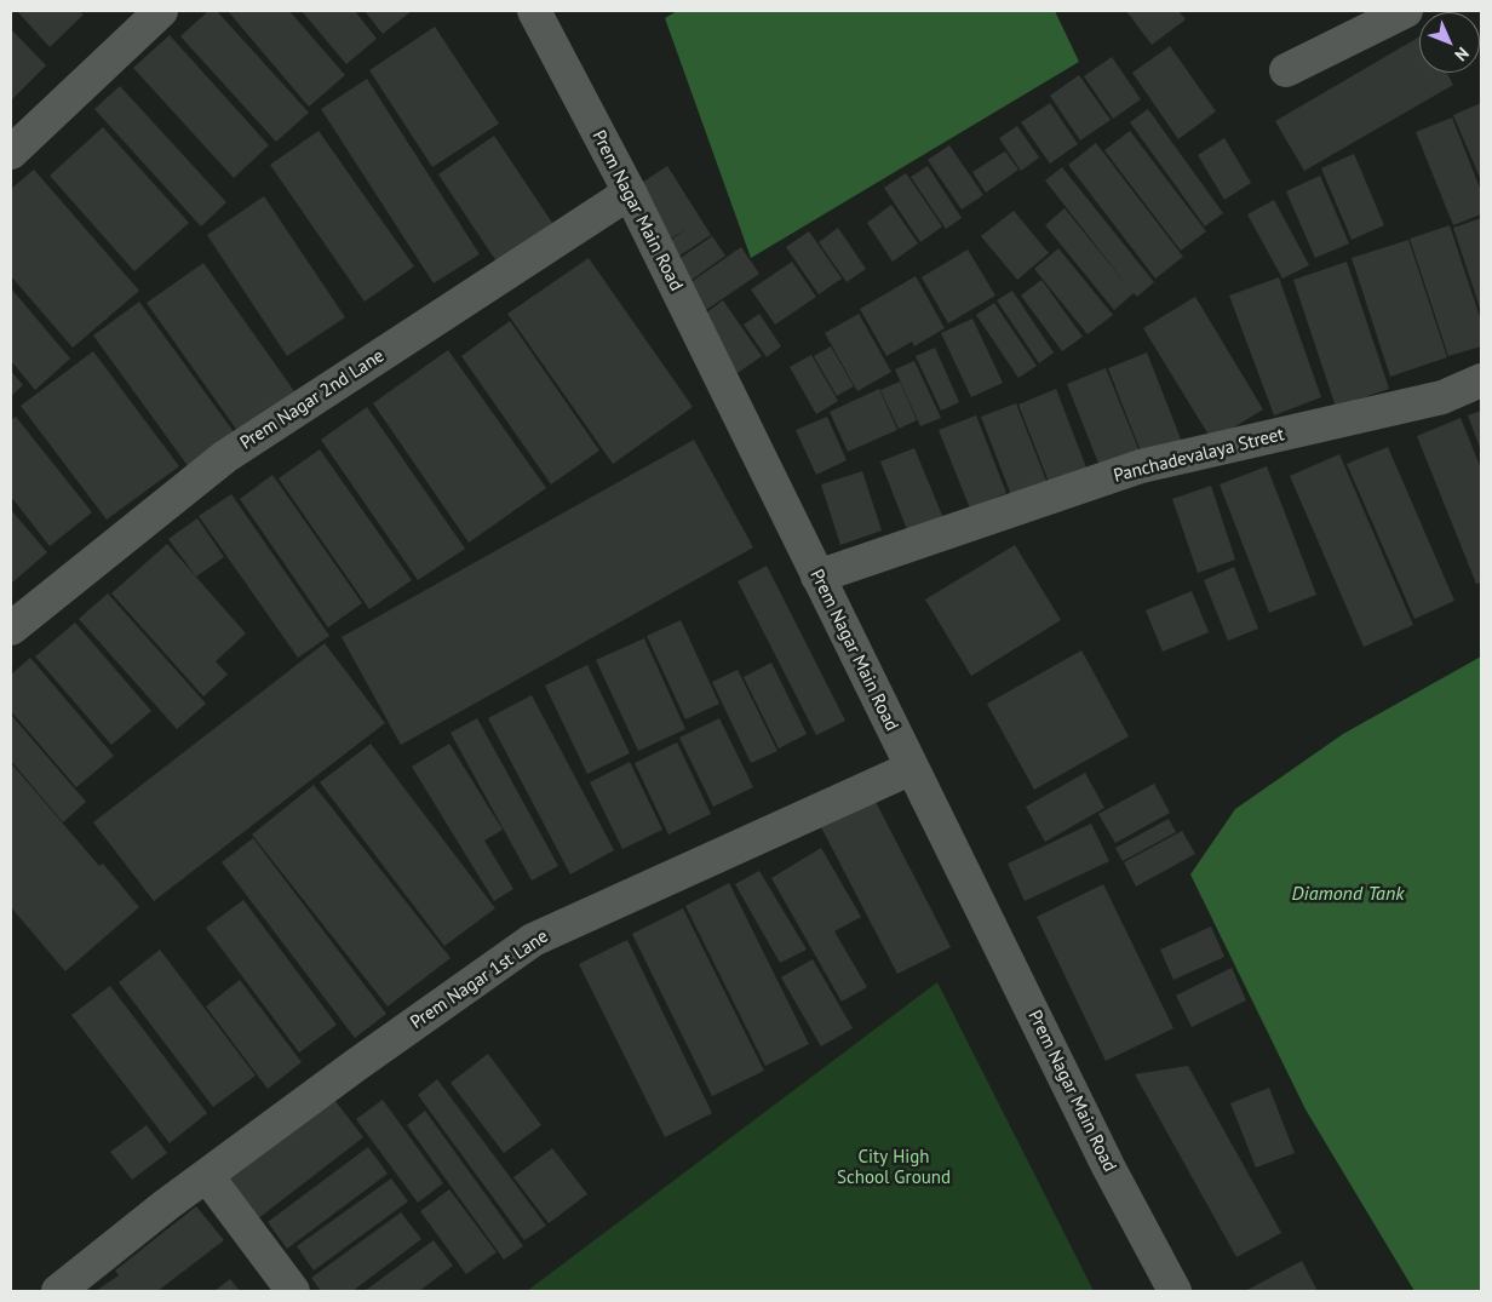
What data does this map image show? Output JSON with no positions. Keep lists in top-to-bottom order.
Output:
{
  "streets": {
    "street": [
      "Prem Nagar Main Road",
      "Prem Nagar 2nd Lane",
      "Panchadevalaya Street",
      "Prem Nagar 1st Lane"
    ]
  },
  "crossings": [
    ["Prem Nagar Main Road", "Prem Nagar 2nd Lane"],
    ["Prem Nagar Main Road", "Panchadevalaya Street"],
    ["Prem Nagar Main Road", "Prem Nagar 1st Lane"]
  ],
  "water": ["Diamond Tank"],
  "parks": ["City High School Ground"],
  "north": "bottom right"
}
